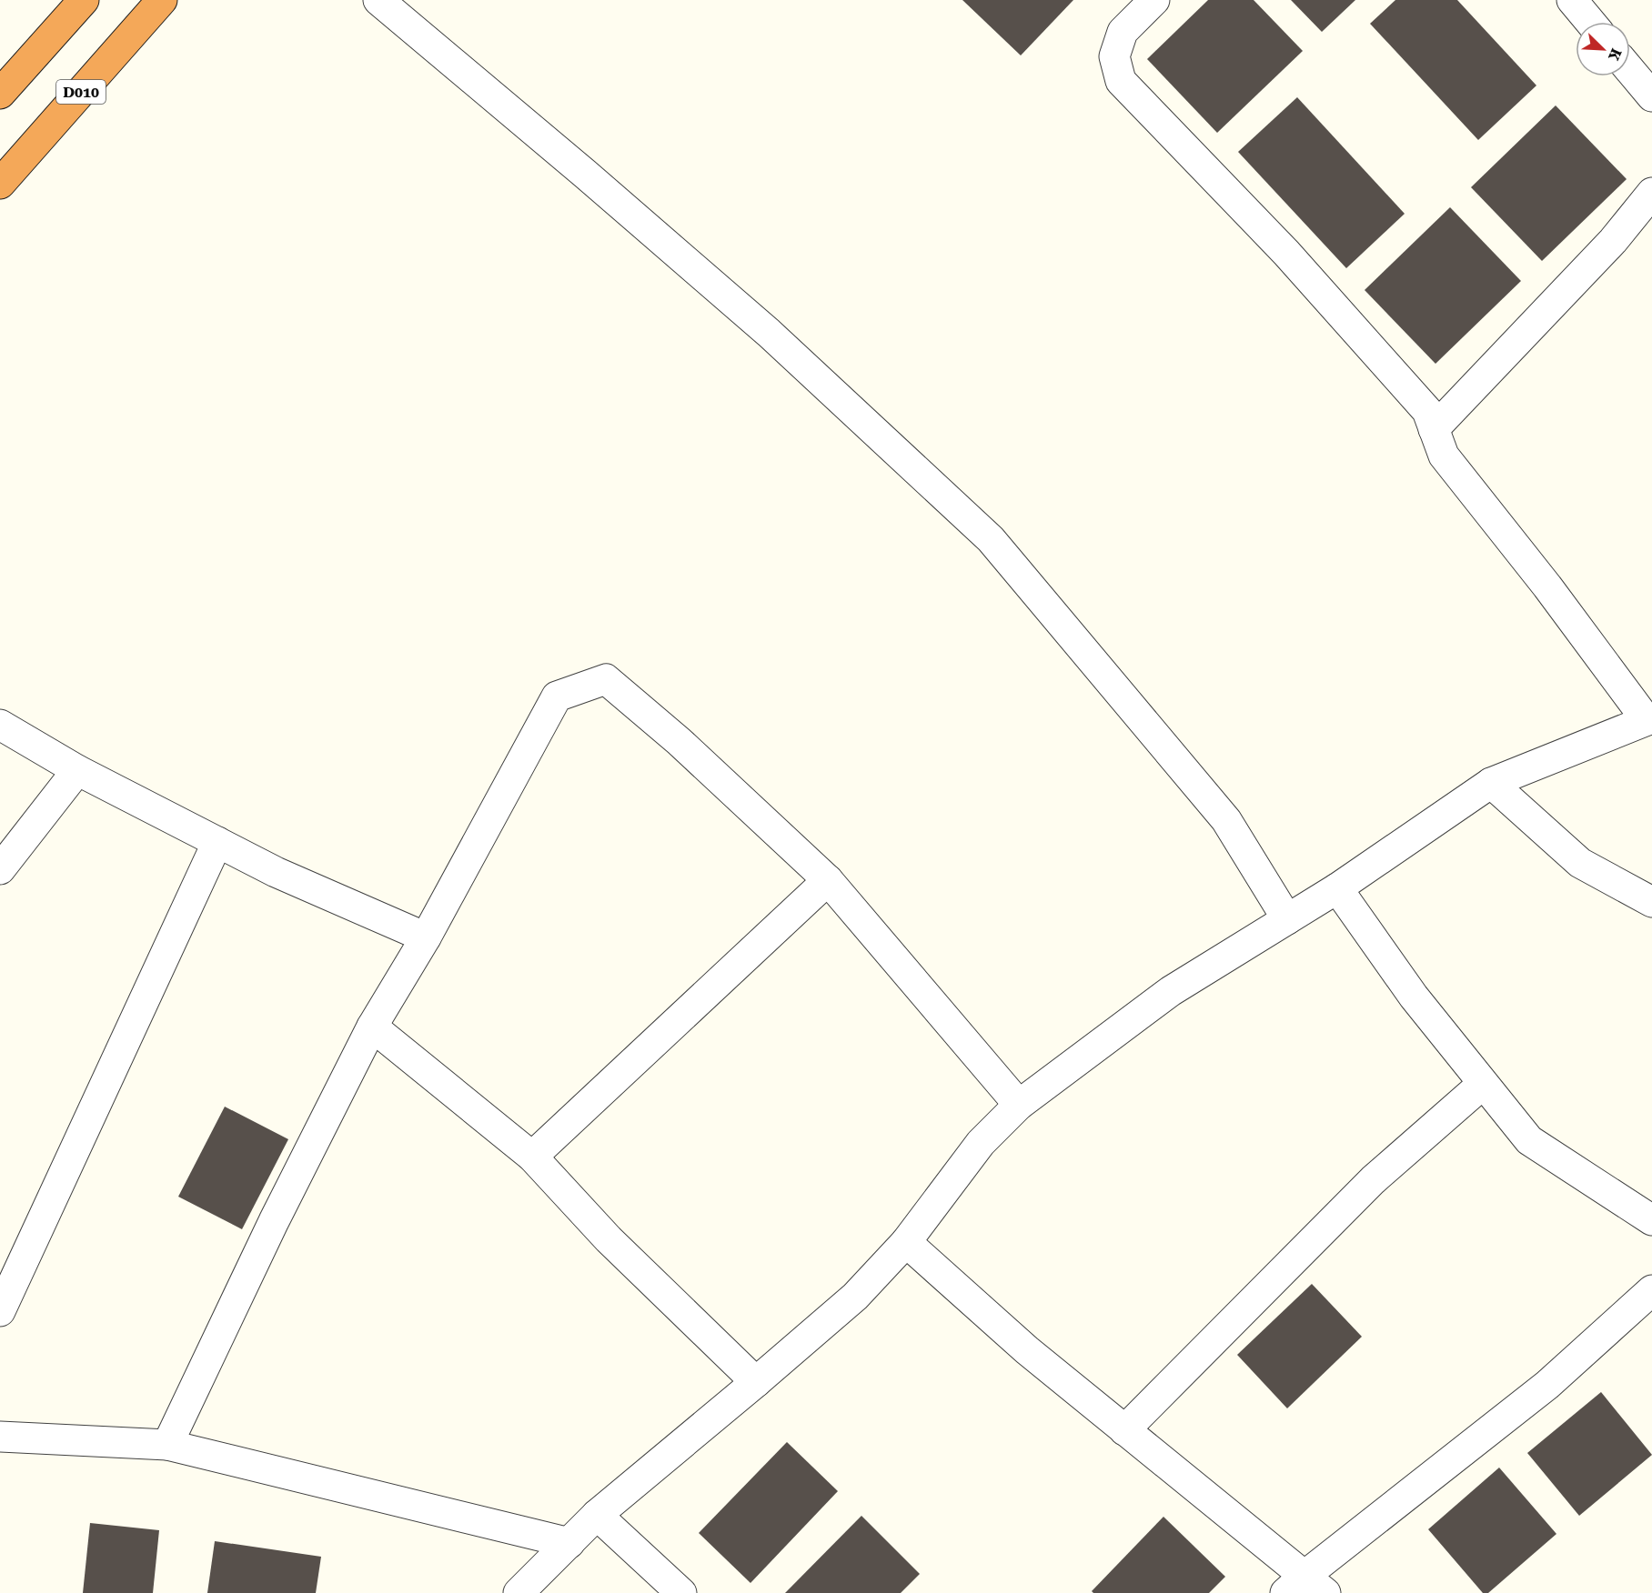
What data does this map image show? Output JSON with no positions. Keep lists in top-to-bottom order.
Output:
{
  "streets": {
    "highway": ["D010"]
  },
  "north": "bottom right"
}
